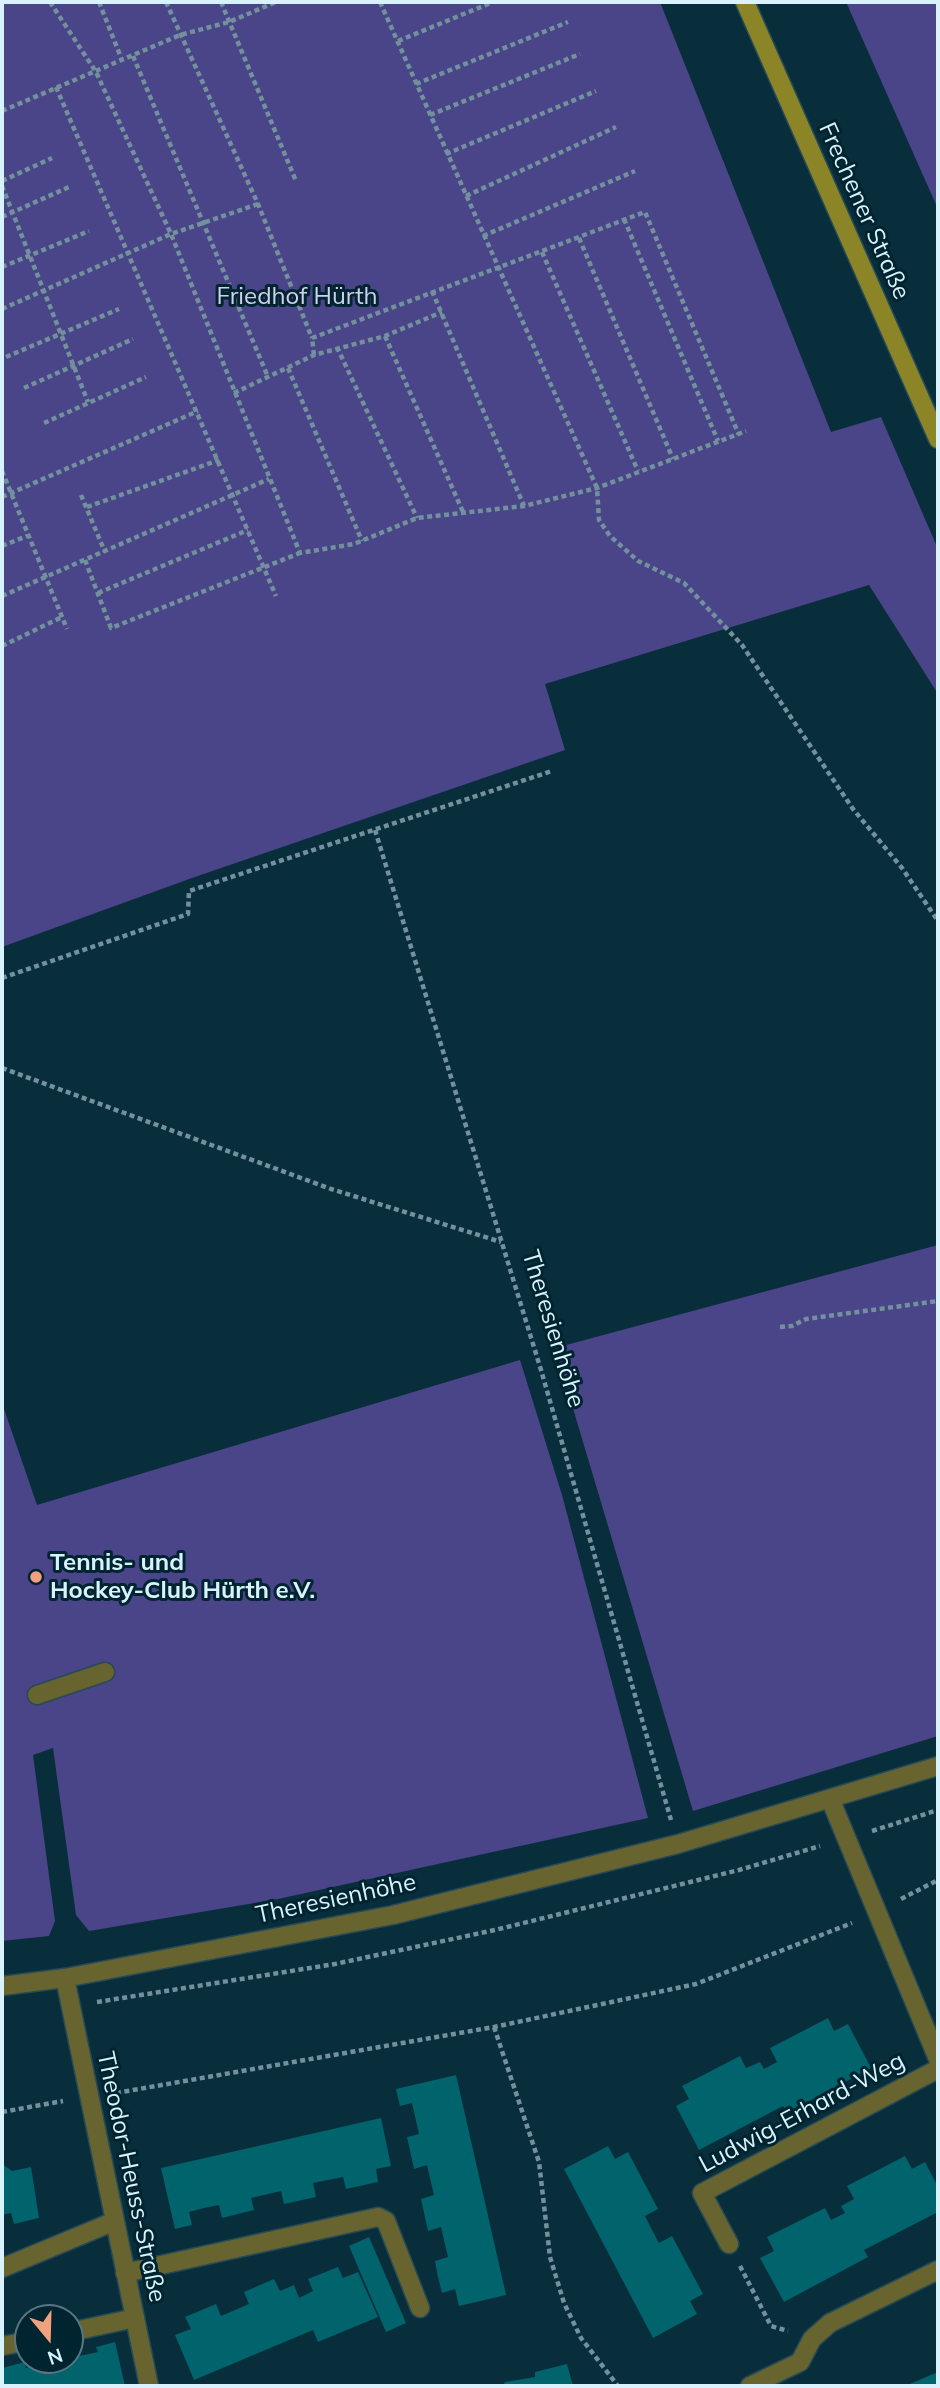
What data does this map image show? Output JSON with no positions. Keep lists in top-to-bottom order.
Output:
{
  "streets": {
    "main road": ["Frechener Straße"],
    "street": ["Theresienhöhe", "Ludwig-Erhard-Weg", "Theodor-Heuss-Straße"]
  },
  "crossings": [
    ["Theresienhöhe", "Theodor-Heuss-Straße"]
  ],
  "parks": ["Friedhof Hürth"],
  "places": ["Tennis- und Hockey-Club Hürth e.V."],
  "north": "bottom"
}
